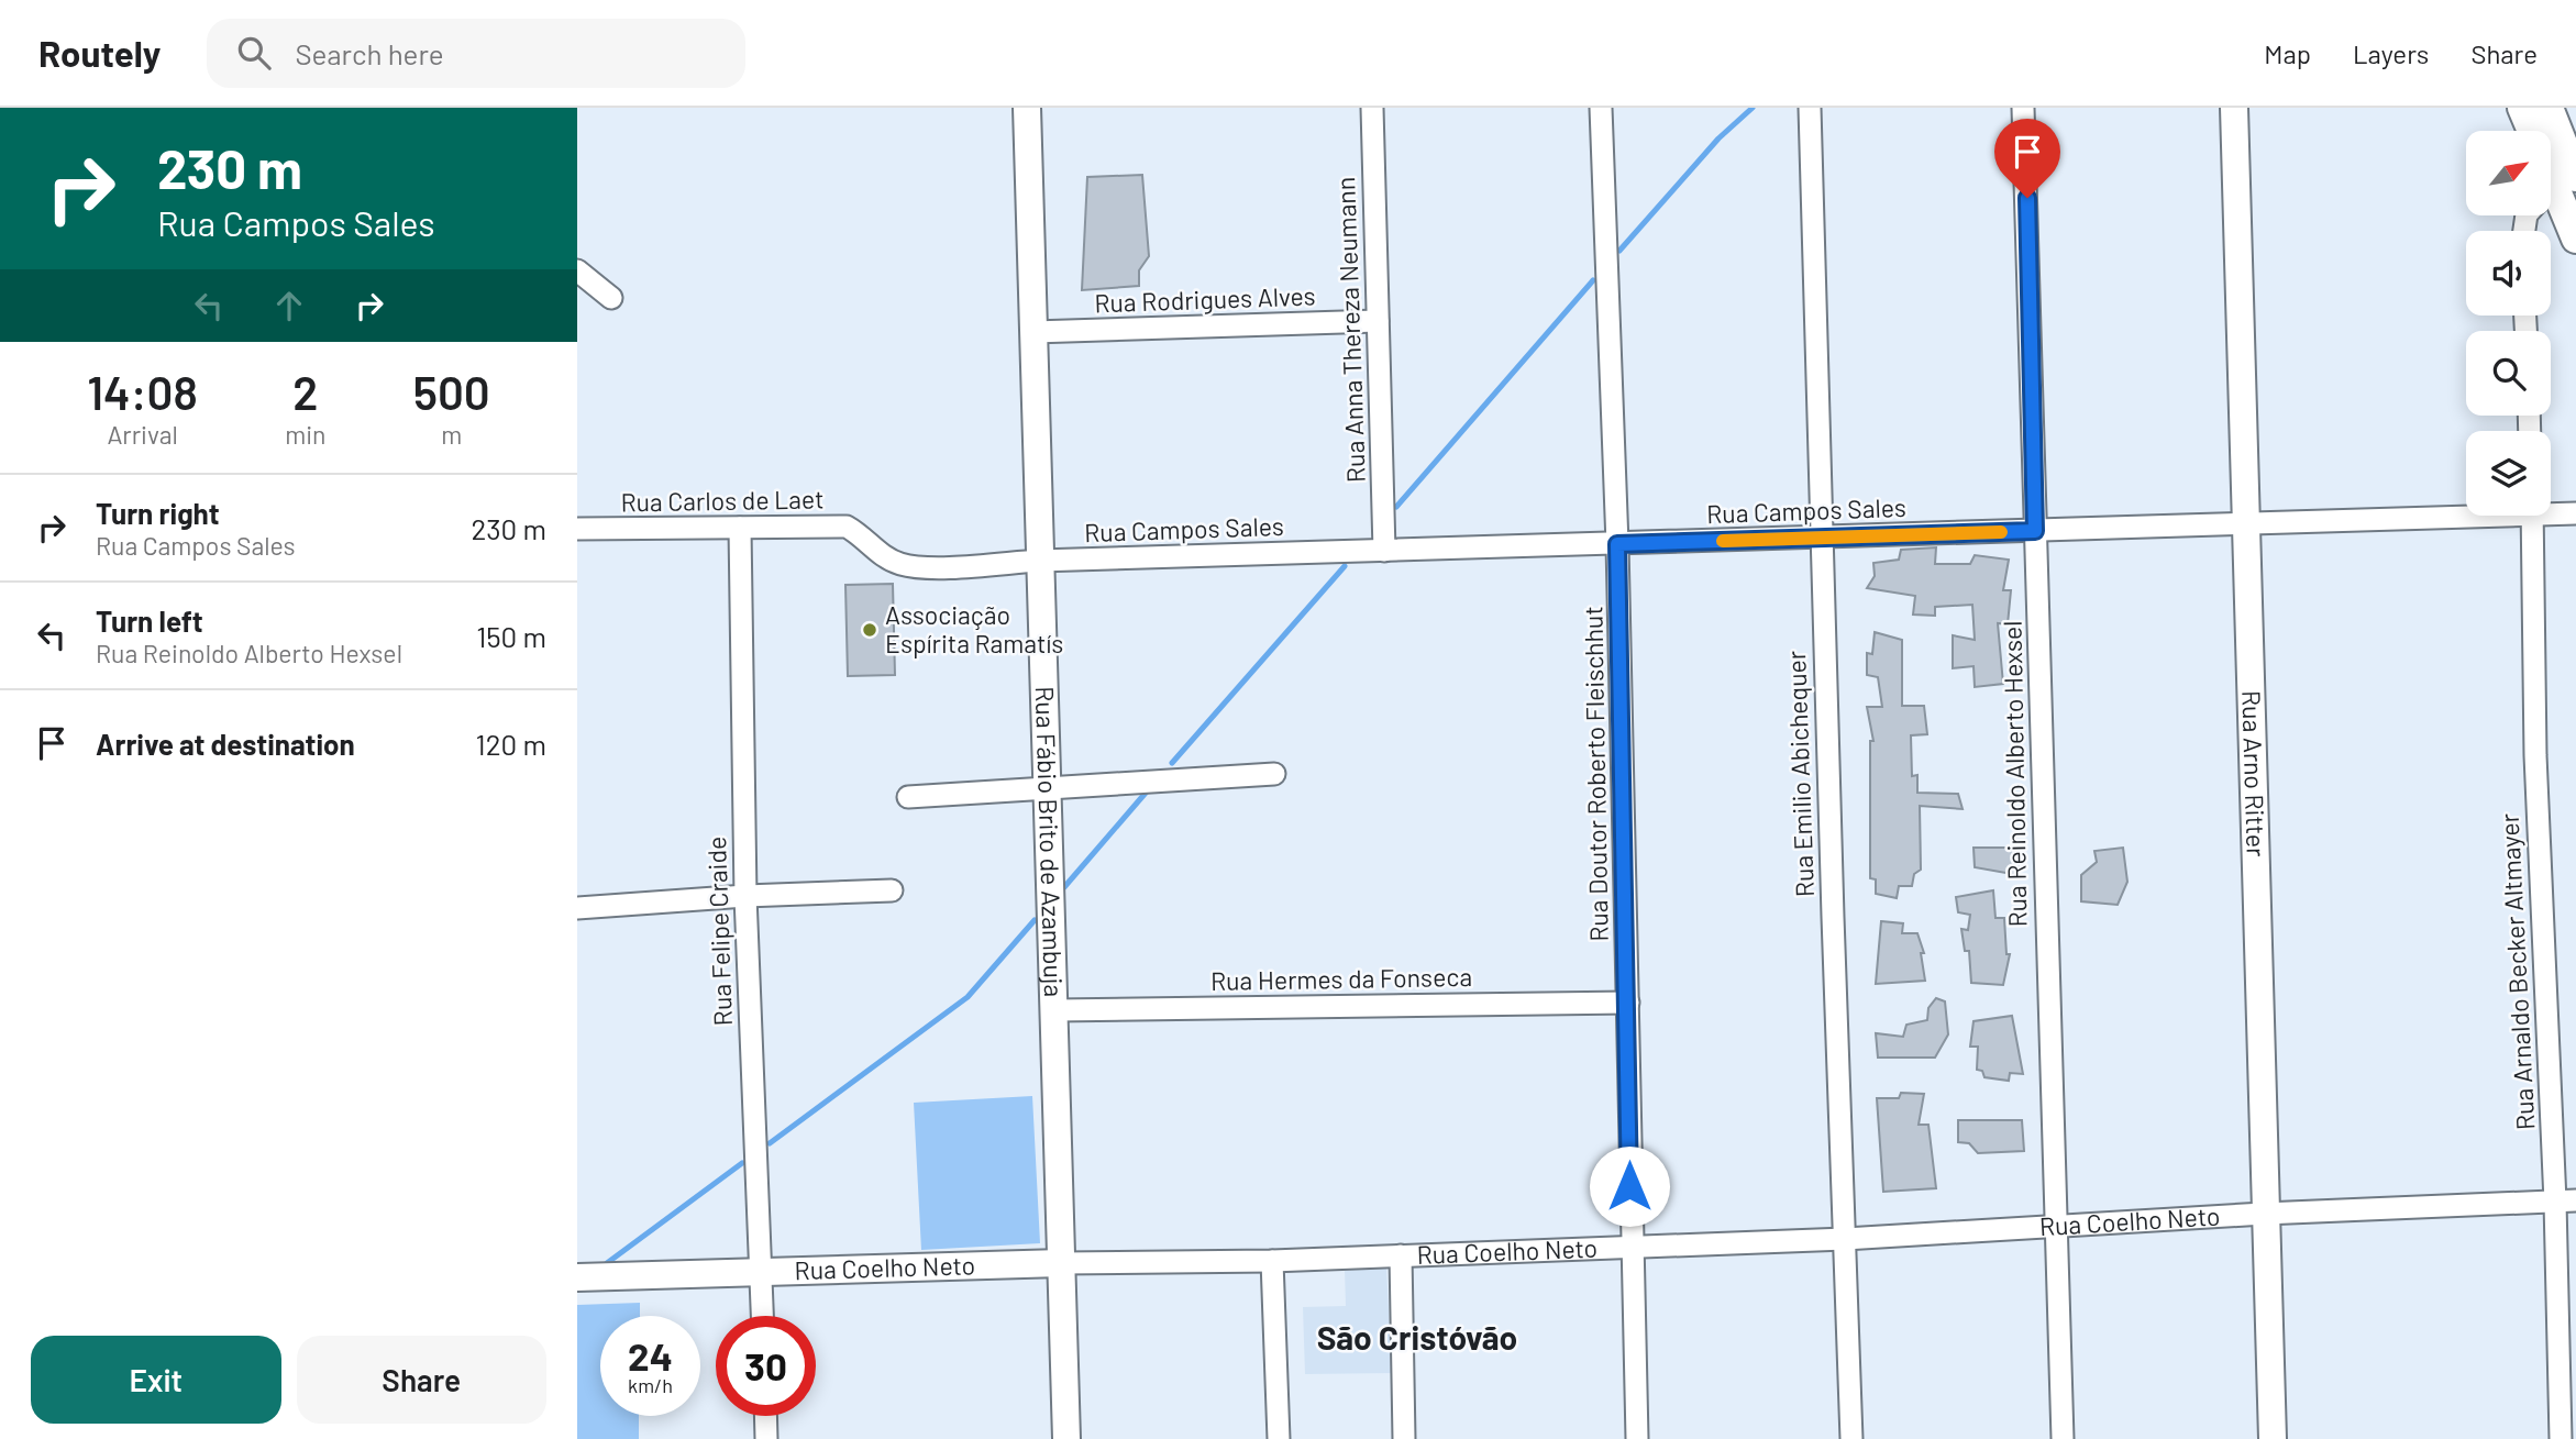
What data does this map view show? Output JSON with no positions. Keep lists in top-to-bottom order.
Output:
{
  "streets": {
    "street": [
      "Rua Rodrigues Alves",
      "Rua Anna Thereza Neumann",
      "Rua Carlos de Laet",
      "Rua Campos Sales",
      "Rua Doutor Roberto Fleischhut",
      "Rua Emilio Abichequer",
      "Rua Reinoldo Alberto Hexsel",
      "Rua Arno Ritter",
      "Rua Fábio Brito de Azambuja",
      "Rua Felipe Craide",
      "Rua Arnaldo Becker Altmayer",
      "Rua Hermes da Fonseca",
      "Rua Coelho Neto"
    ]
  },
  "crossings": [
    ["Rua Rodrigues Alves", "Rua Anna Thereza Neumann"],
    ["Rua Rodrigues Alves", "Rua Fábio Brito de Azambuja"],
    ["Rua Anna Thereza Neumann", "Rua Campos Sales"],
    ["Rua Carlos de Laet", "Rua Campos Sales"],
    ["Rua Carlos de Laet", "Rua Fábio Brito de Azambuja"],
    ["Rua Carlos de Laet", "Rua Felipe Craide"],
    ["Rua Campos Sales", "Rua Doutor Roberto Fleischhut"],
    ["Rua Campos Sales", "Rua Emilio Abichequer"],
    ["Rua Campos Sales", "Rua Reinoldo Alberto Hexsel"],
    ["Rua Campos Sales", "Rua Arno Ritter"],
    ["Rua Campos Sales", "Rua Fábio Brito de Azambuja"],
    ["Rua Doutor Roberto Fleischhut", "Rua Hermes da Fonseca"],
    ["Rua Doutor Roberto Fleischhut", "Rua Coelho Neto"],
    ["Rua Emilio Abichequer", "Rua Coelho Neto"],
    ["Rua Reinoldo Alberto Hexsel", "Rua Coelho Neto"],
    ["Rua Arno Ritter", "Rua Coelho Neto"],
    ["Rua Fábio Brito de Azambuja", "Rua Hermes da Fonseca"],
    ["Rua Fábio Brito de Azambuja", "Rua Coelho Neto"],
    ["Rua Felipe Craide", "Rua Coelho Neto"],
    ["Rua Arnaldo Becker Altmayer", "Rua Coelho Neto"]
  ],
  "districts": ["São Cristóvão"],
  "places": ["Associação Espírita Ramatís"],
  "north": "top right",
  "page": {
    "header": "Routely",
    "search": "Search here",
    "nav": ["Map", "Layers", "Share"],
    "turn": ["230 m", "Rua Campos Sales"],
    "eta": [
      "14:08",
      "Arrival",
      "2",
      "min",
      "500",
      "m"
    ],
    "list": [
      {
        "name": "Turn right",
        "note": "Rua Campos Sales",
        "value": "230 m"
      },
      {
        "name": "Turn left",
        "note": "Rua Reinoldo Alberto Hexsel",
        "value": "150 m"
      },
      {
        "name": "Arrive at destination",
        "value": "120 m"
      }
    ],
    "speed": "24 km/h",
    "limit": "30",
    "buttons": ["Exit", "Share"]
  }
}
